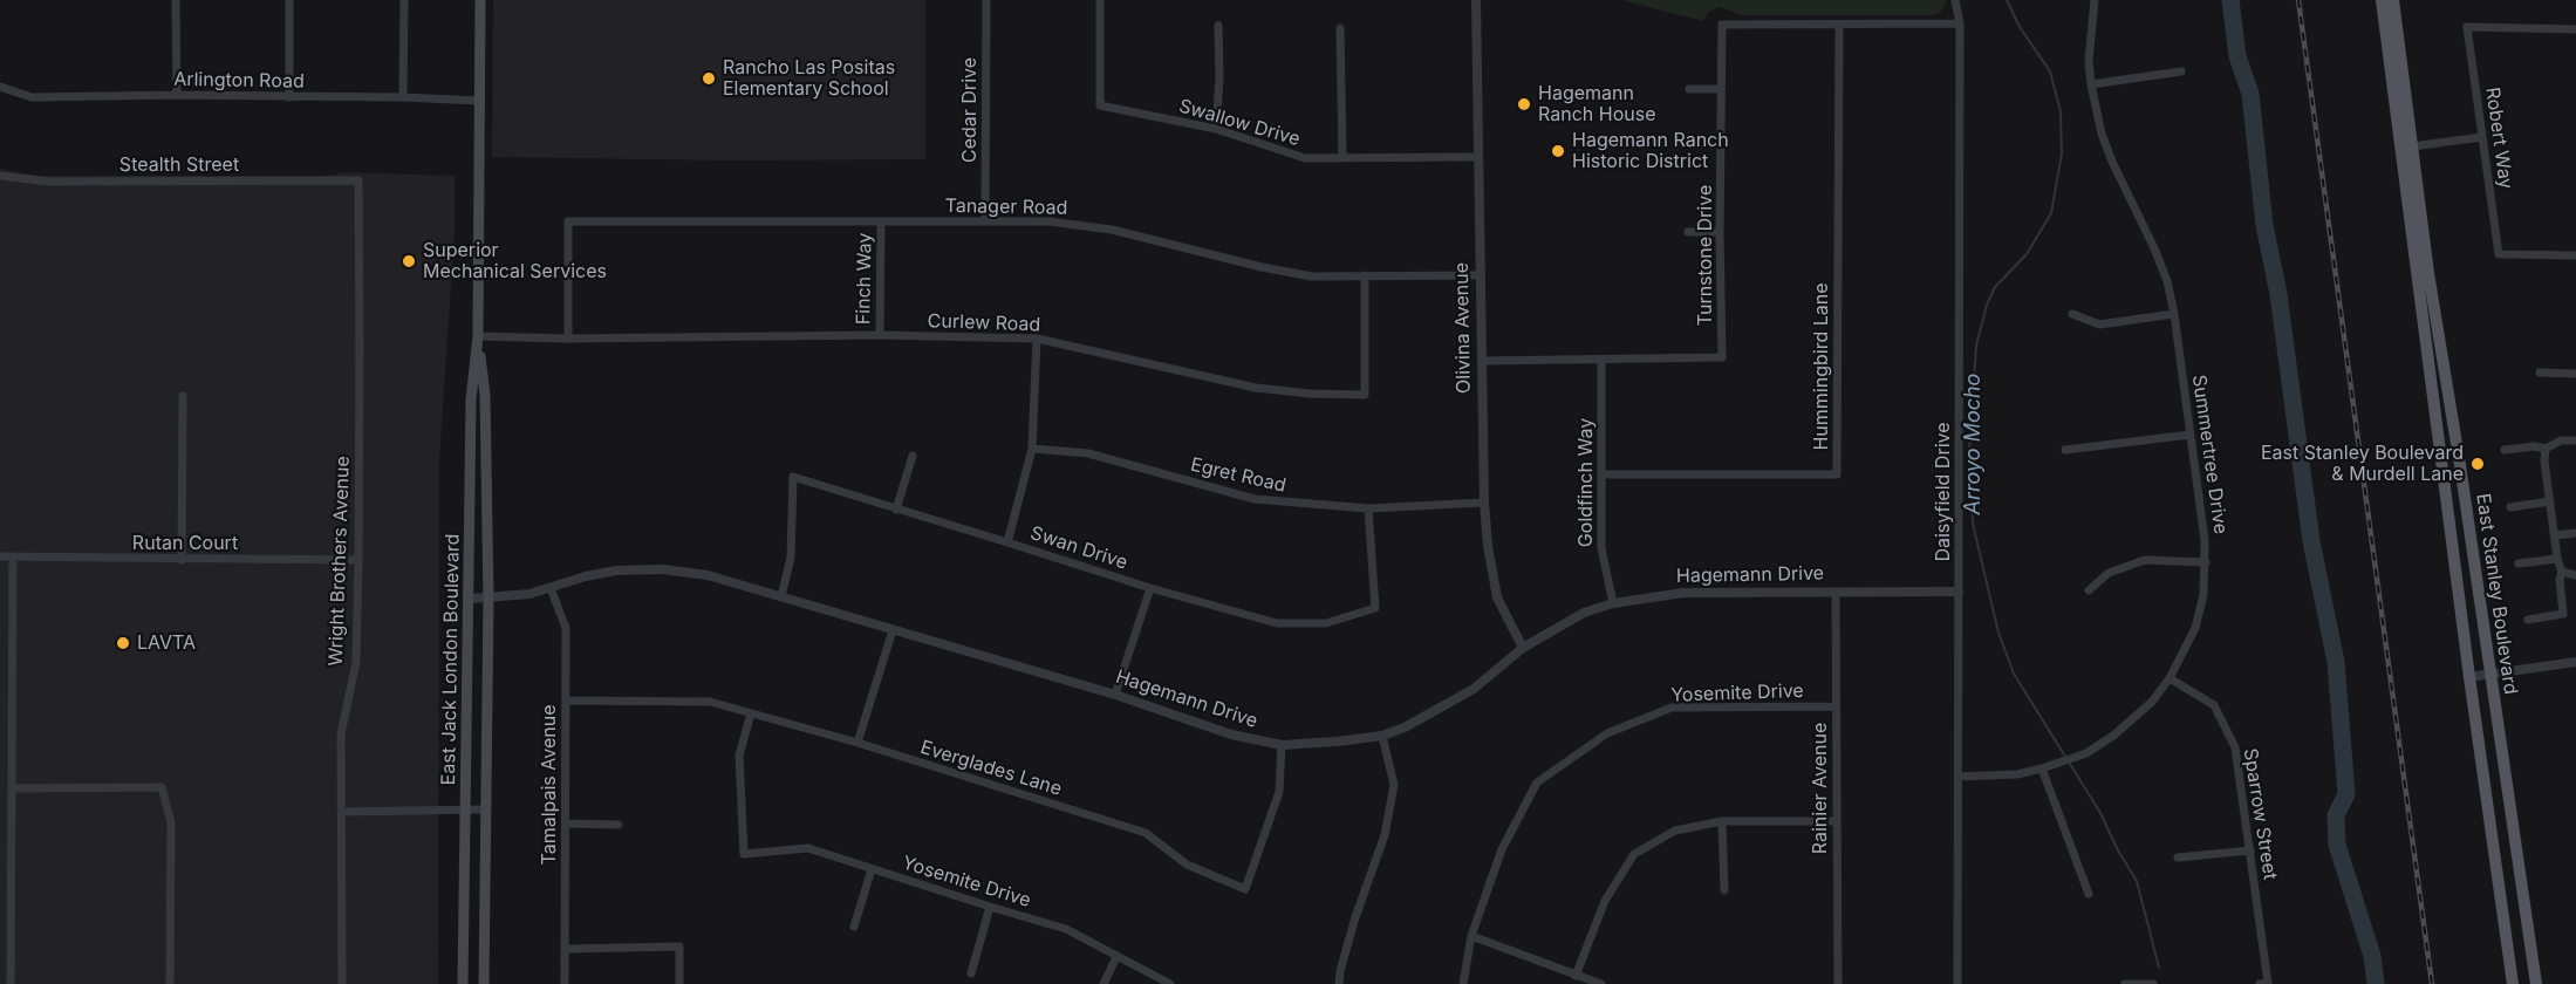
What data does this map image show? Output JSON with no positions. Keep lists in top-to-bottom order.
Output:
{
  "streets": {
    "main road": ["East Stanley Boulevard", "East Jack London Boulevard"],
    "street": [
      "Arlington Road",
      "Cedar Drive",
      "Swallow Drive",
      "Robert Way",
      "Stealth Street",
      "Tanager Road",
      "Turnstone Drive",
      "Finch Way",
      "Curlew Road",
      "Olivina Avenue",
      "Hummingbird Lane",
      "Summertree Drive",
      "Egret Road",
      "Goldfinch Way",
      "Daisyfield Drive",
      "Rutan Court",
      "Swan Drive",
      "Wright Brothers Avenue",
      "Hagemann Drive",
      "Yosemite Drive",
      "Everglades Lane",
      "Tamalpais Avenue",
      "Rainier Avenue",
      "Sparrow Street"
    ]
  },
  "crossings": [
    ["Arlington Road", "East Jack London Boulevard"],
    ["Cedar Drive", "Tanager Road"],
    ["Swallow Drive", "Olivina Avenue"],
    ["Stealth Street", "Wright Brothers Avenue"],
    ["Tanager Road", "Finch Way"],
    ["Tanager Road", "Curlew Road"],
    ["Tanager Road", "Olivina Avenue"],
    ["Turnstone Drive", "Olivina Avenue"],
    ["Turnstone Drive", "Hummingbird Lane"],
    ["Turnstone Drive", "Goldfinch Way"],
    ["Turnstone Drive", "Daisyfield Drive"],
    ["Finch Way", "Curlew Road"],
    ["Curlew Road", "East Jack London Boulevard"],
    ["Olivina Avenue", "Egret Road"],
    ["Olivina Avenue", "Hagemann Drive"],
    ["Hummingbird Lane", "Goldfinch Way"],
    ["Summertree Drive", "Daisyfield Drive"],
    ["Summertree Drive", "Sparrow Street"],
    ["Egret Road", "Swan Drive"],
    ["Goldfinch Way", "Hagemann Drive"],
    ["Daisyfield Drive", "Hagemann Drive"],
    ["Rutan Court", "Wright Brothers Avenue"],
    ["Swan Drive", "Hagemann Drive"],
    ["Hagemann Drive", "East Jack London Boulevard"],
    ["Hagemann Drive", "Everglades Lane"],
    ["Hagemann Drive", "Tamalpais Avenue"],
    ["Hagemann Drive", "Rainier Avenue"],
    ["Yosemite Drive", "Everglades Lane"],
    ["Yosemite Drive", "Rainier Avenue"],
    ["Everglades Lane", "Tamalpais Avenue"]
  ],
  "water": ["Arroyo Mocho"],
  "places": [
    "Rancho Las Positas Elementary School",
    "Hagemann Ranch House",
    "Hagemann Ranch Historic District",
    "Superior Mechanical Services",
    "East Stanley Boulevard & Murdell Lane",
    "LAVTA"
  ]
}
